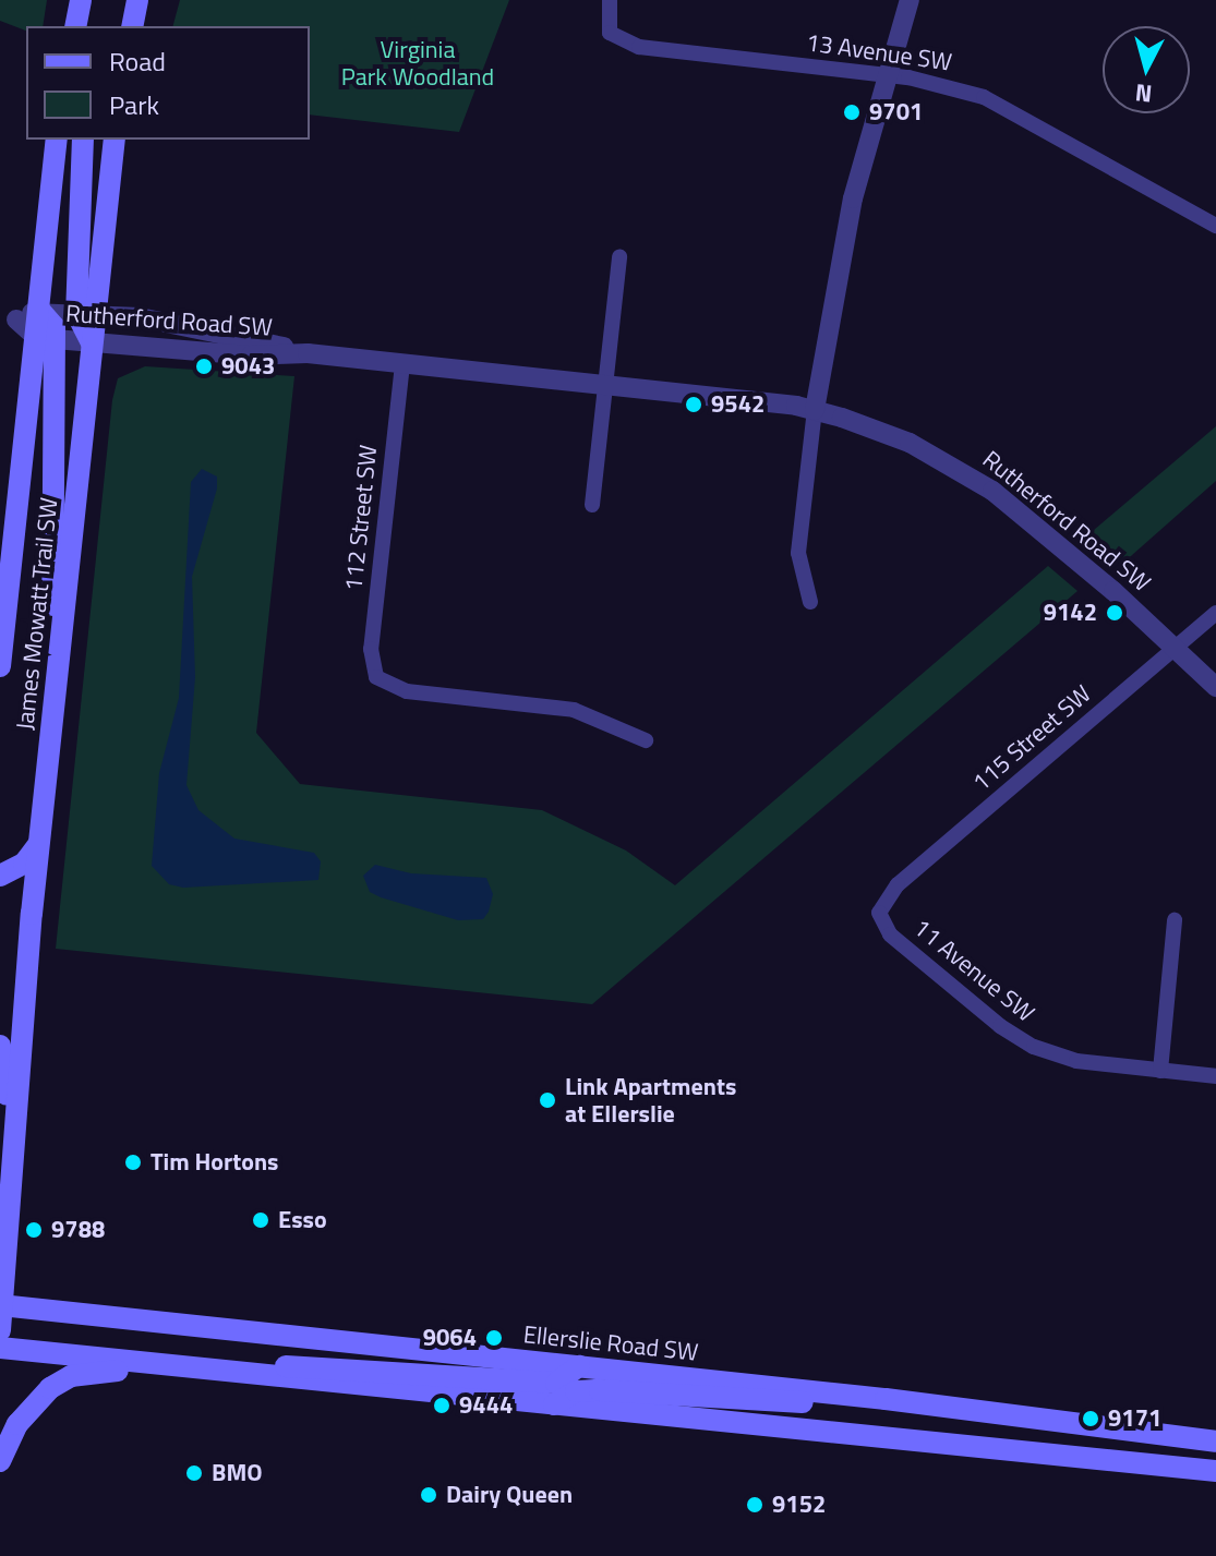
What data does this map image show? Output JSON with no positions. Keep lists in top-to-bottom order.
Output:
{
  "streets": {
    "main road": ["James Mowatt Trail SW", "Ellerslie Road SW"],
    "street": [
      "13 Avenue SW",
      "Rutherford Road SW",
      "112 Street SW",
      "115 Street SW",
      "11 Avenue SW"
    ]
  },
  "crossings": [
    ["Rutherford Road SW", "112 Street SW"],
    ["Rutherford Road SW", "James Mowatt Trail SW"],
    ["Rutherford Road SW", "115 Street SW"],
    ["James Mowatt Trail SW", "Ellerslie Road SW"],
    ["115 Street SW", "11 Avenue SW"]
  ],
  "parks": ["Virginia Park Woodland"],
  "places": [
    "9701",
    "9043",
    "9542",
    "9142",
    "Link Apartments at Ellerslie",
    "Tim Hortons",
    "Esso",
    "9788",
    "9064",
    "9444",
    "9171",
    "BMO",
    "Dairy Queen",
    "9152"
  ],
  "legend": ["Road", "Park"],
  "north": "bottom"
}
